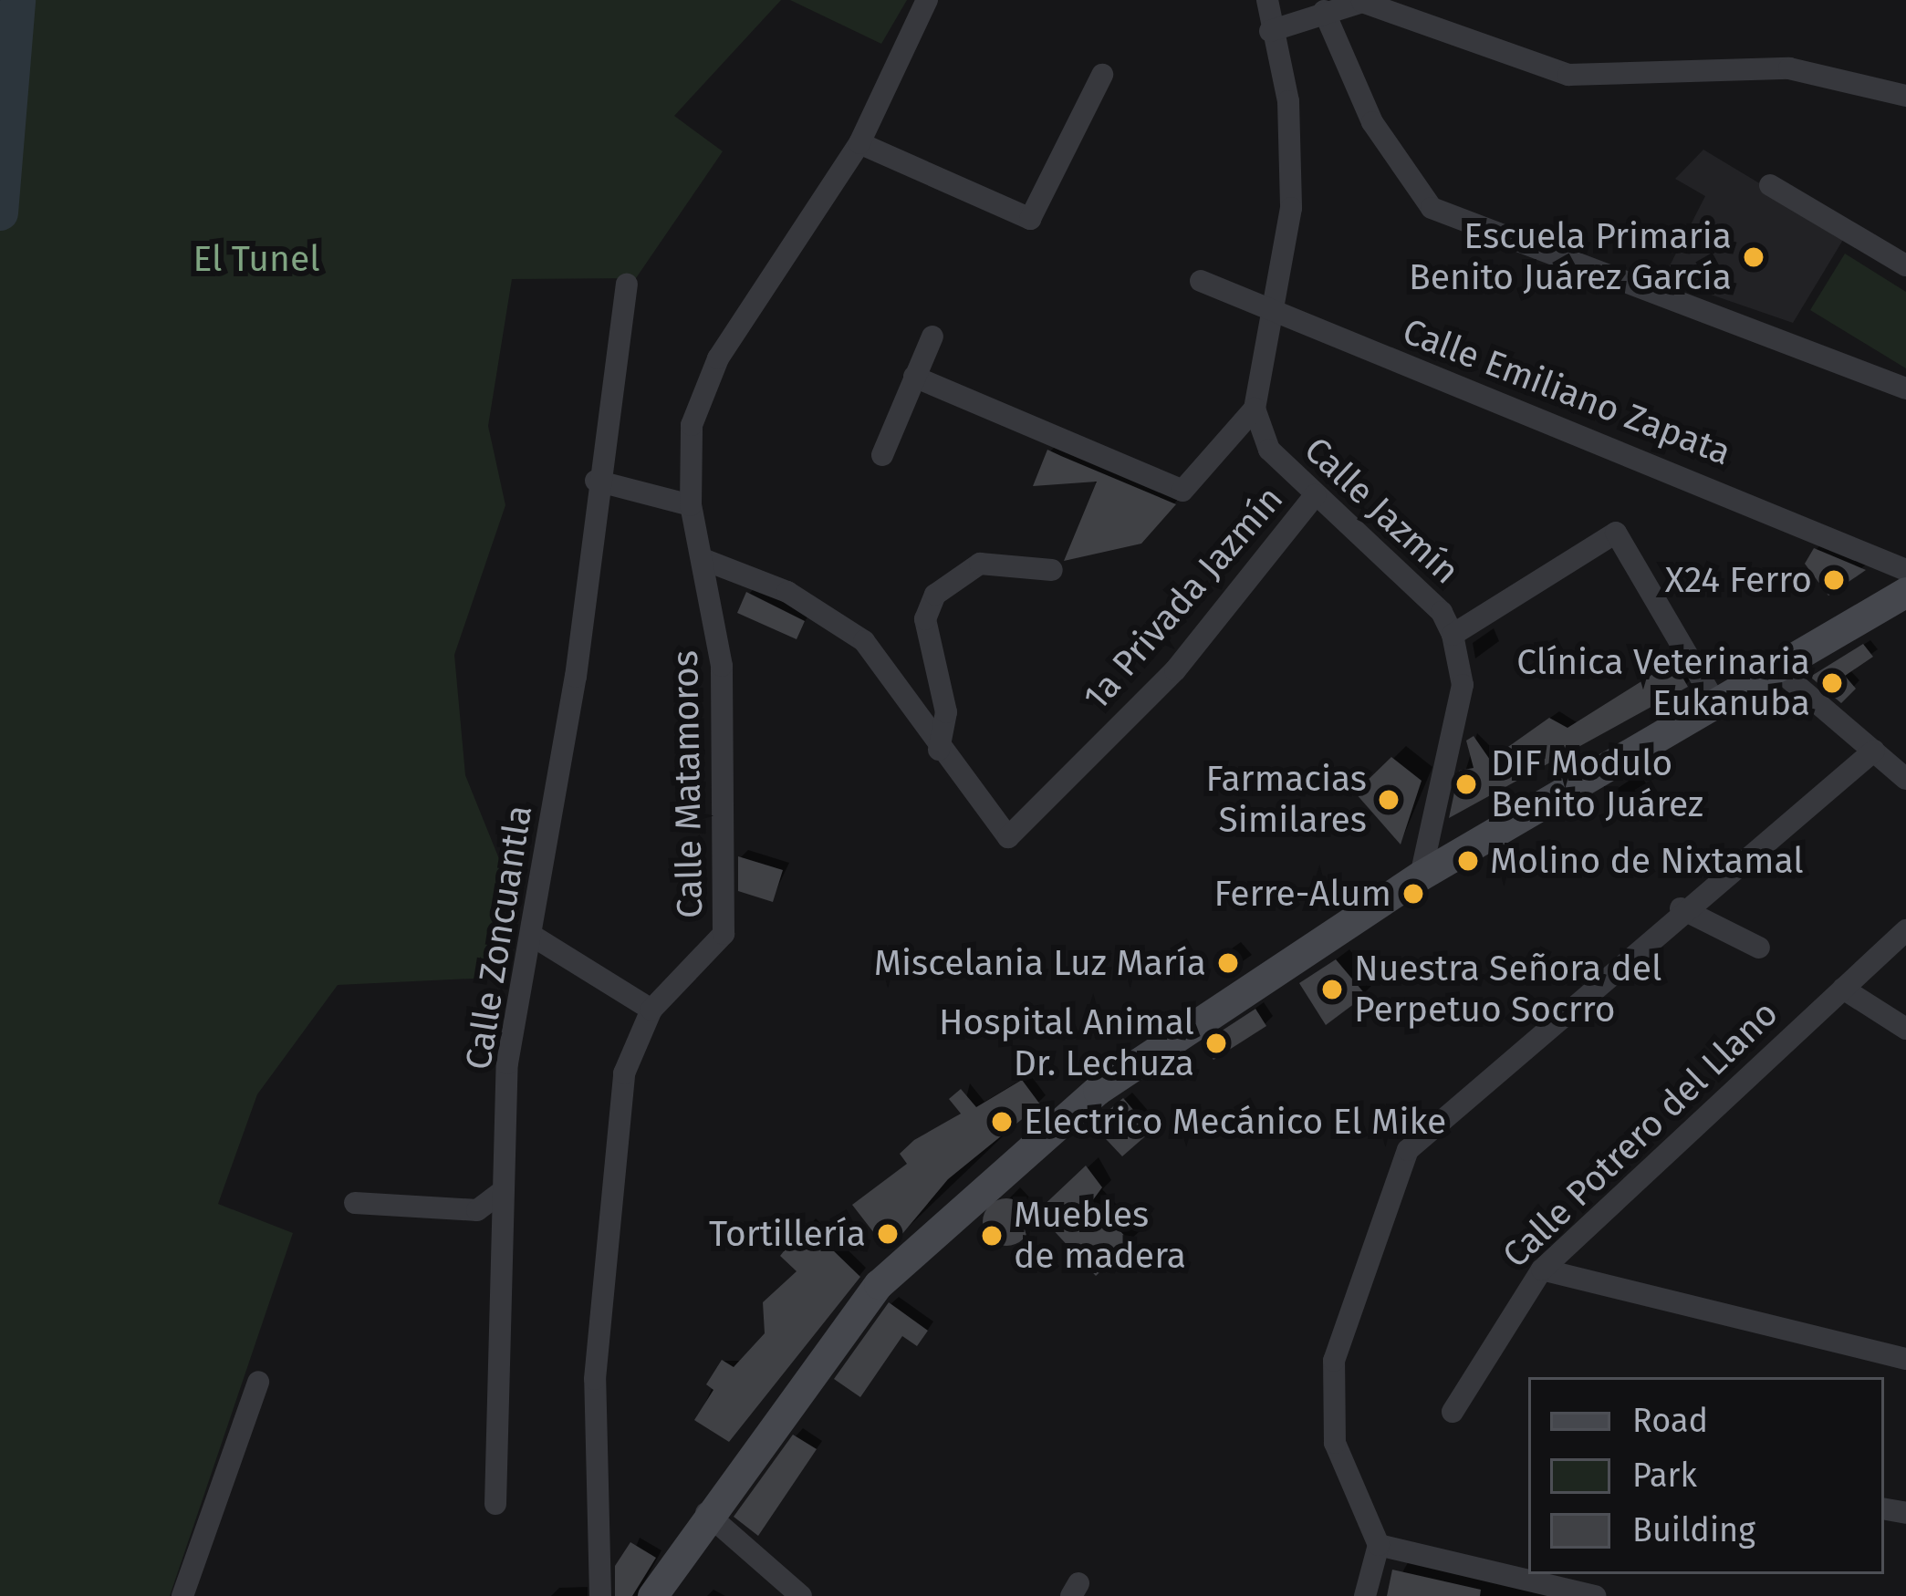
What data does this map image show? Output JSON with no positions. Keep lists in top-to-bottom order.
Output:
{
  "streets": {
    "street": [
      "Calle Emiliano Zapata",
      "Calle Jazmín",
      "1a Privada Jazmín",
      "Calle Matamoros",
      "Calle Zoncuantla",
      "Calle Potrero del Llano"
    ]
  },
  "crossings": [
    ["Calle Jazmín", "1a Privada Jazmín"]
  ],
  "parks": ["El Tunel"],
  "places": [
    "Escuela Primaria Benito Juárez García",
    "X24 Ferro",
    "Clínica Veterinaria Eukanuba",
    "DIF Modulo Benito Juárez",
    "Farmacias Similares",
    "Molino de Nixtamal",
    "Ferre-Alum",
    "Miscelania Luz María",
    "Nuestra Señora del Perpetuo Socrro",
    "Hospital Animal Dr. Lechuza",
    "Electrico Mecánico El Mike",
    "Tortillería",
    "Muebles de madera"
  ],
  "legend": ["Road", "Park", "Building"]
}
